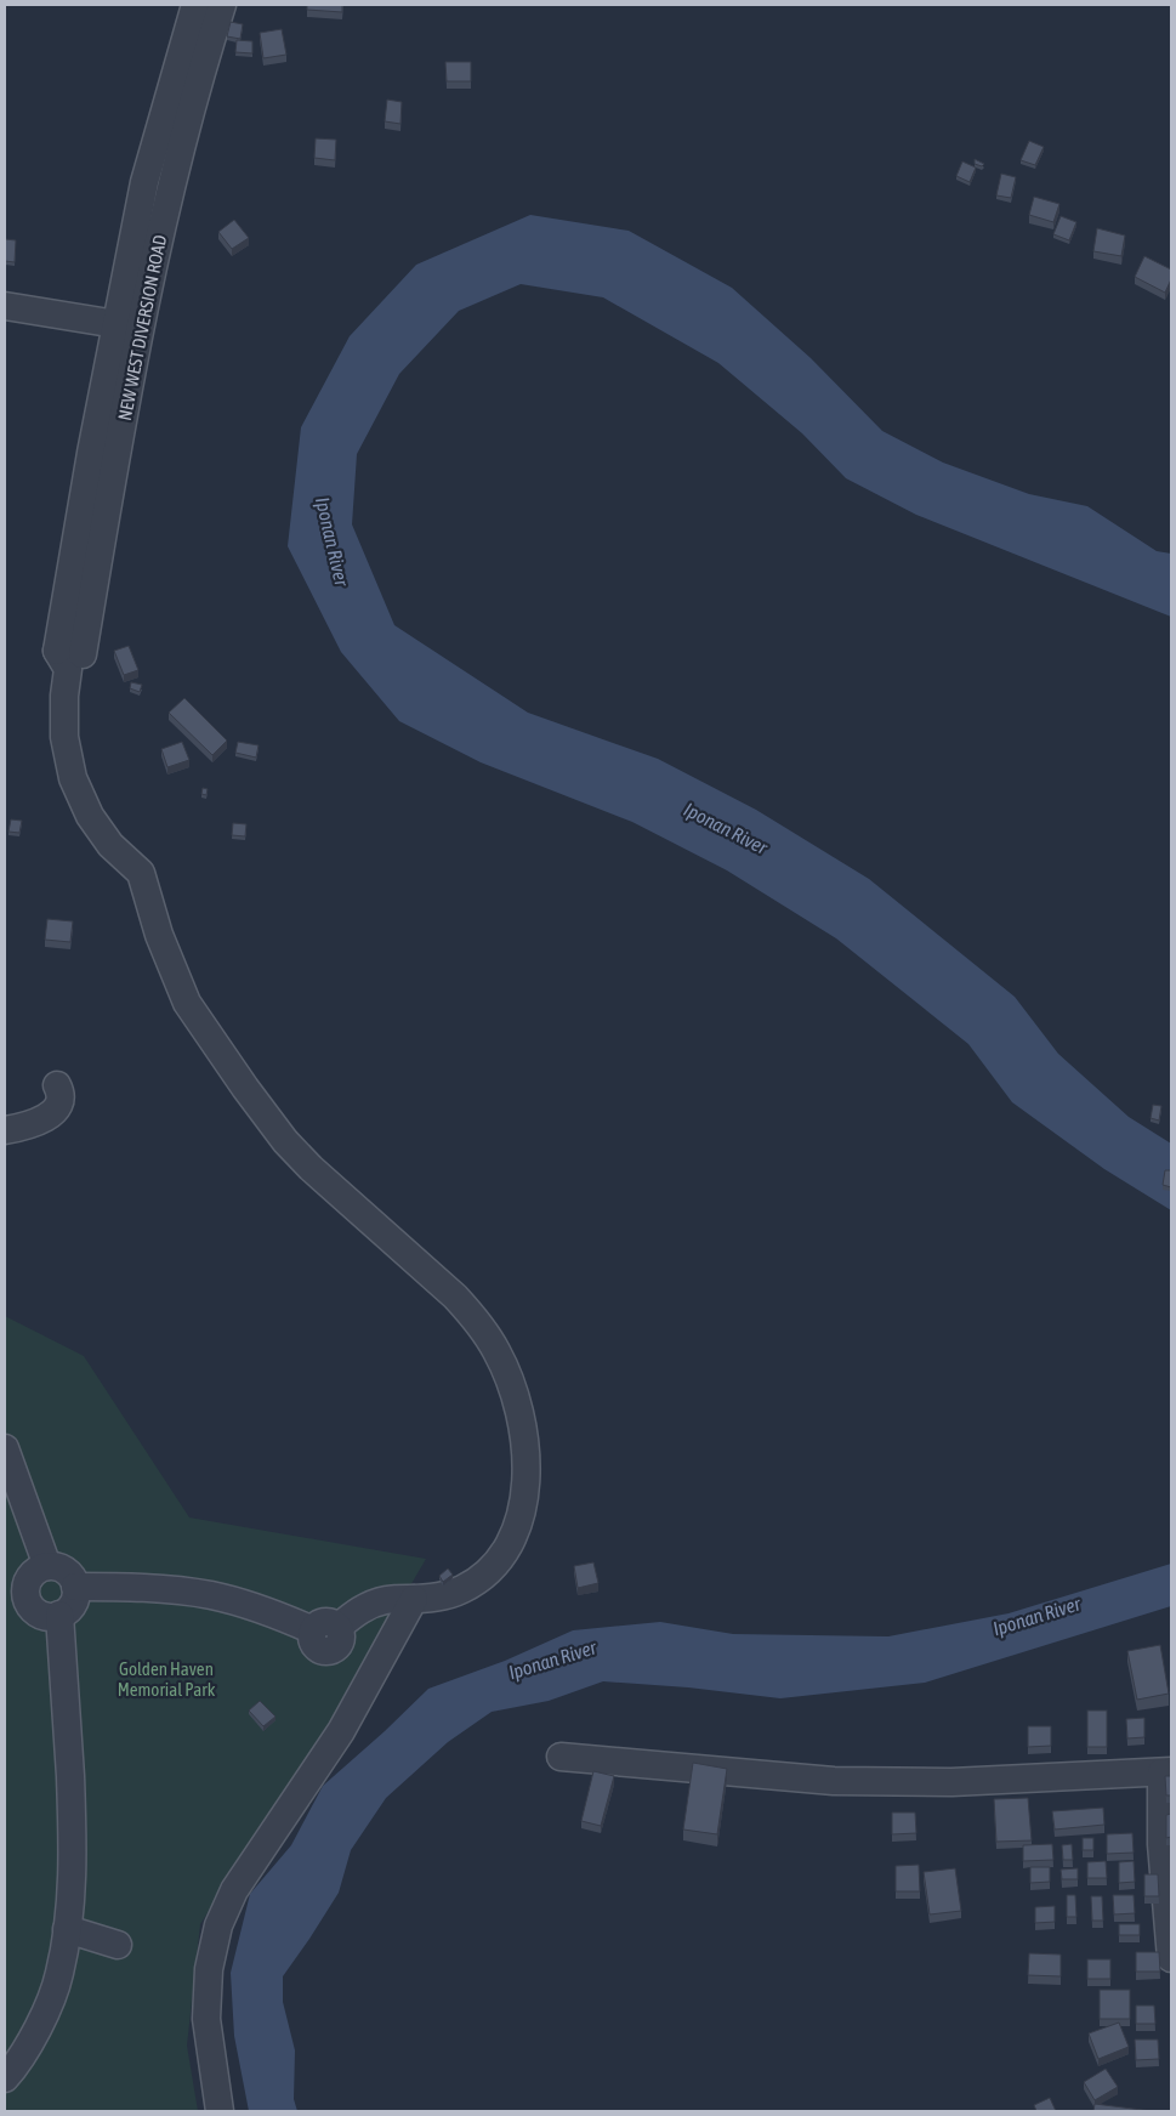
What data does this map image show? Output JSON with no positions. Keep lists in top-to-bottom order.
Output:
{
  "streets": {
    "street": ["NEW WEST DIVERSION ROAD"]
  },
  "water": ["Iponan River"],
  "parks": ["Golden Haven Memorial Park"]
}
